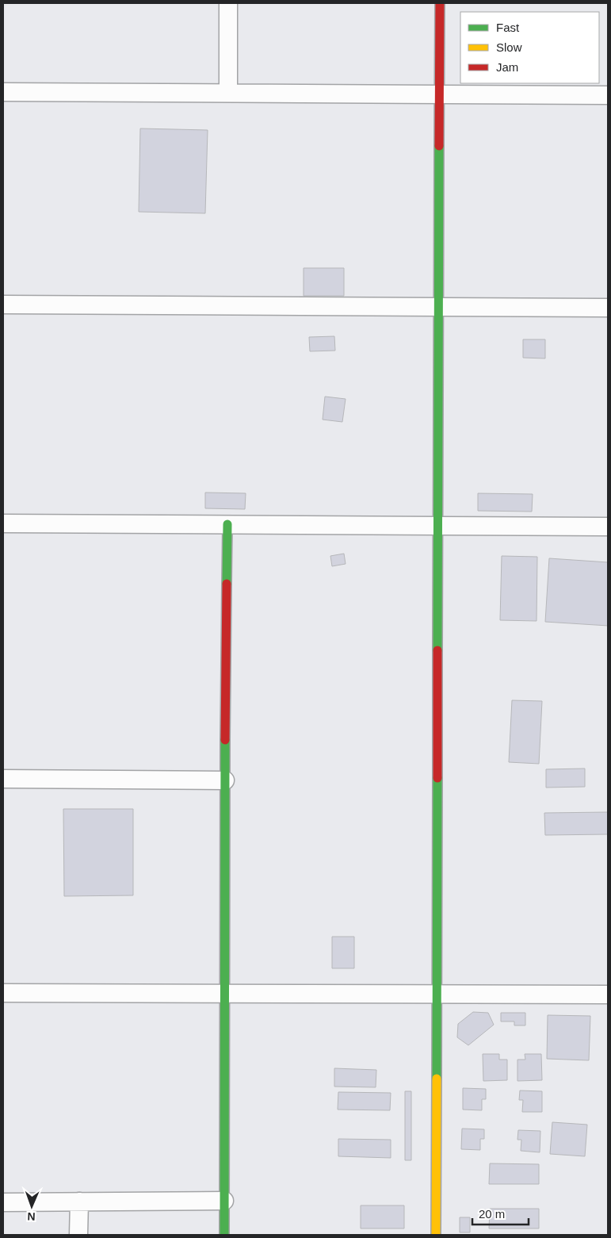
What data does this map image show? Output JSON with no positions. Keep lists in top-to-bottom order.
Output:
{
  "legend": ["Fast", "Slow", "Jam"],
  "scale_bar": "20 m",
  "north": "bottom"
}
